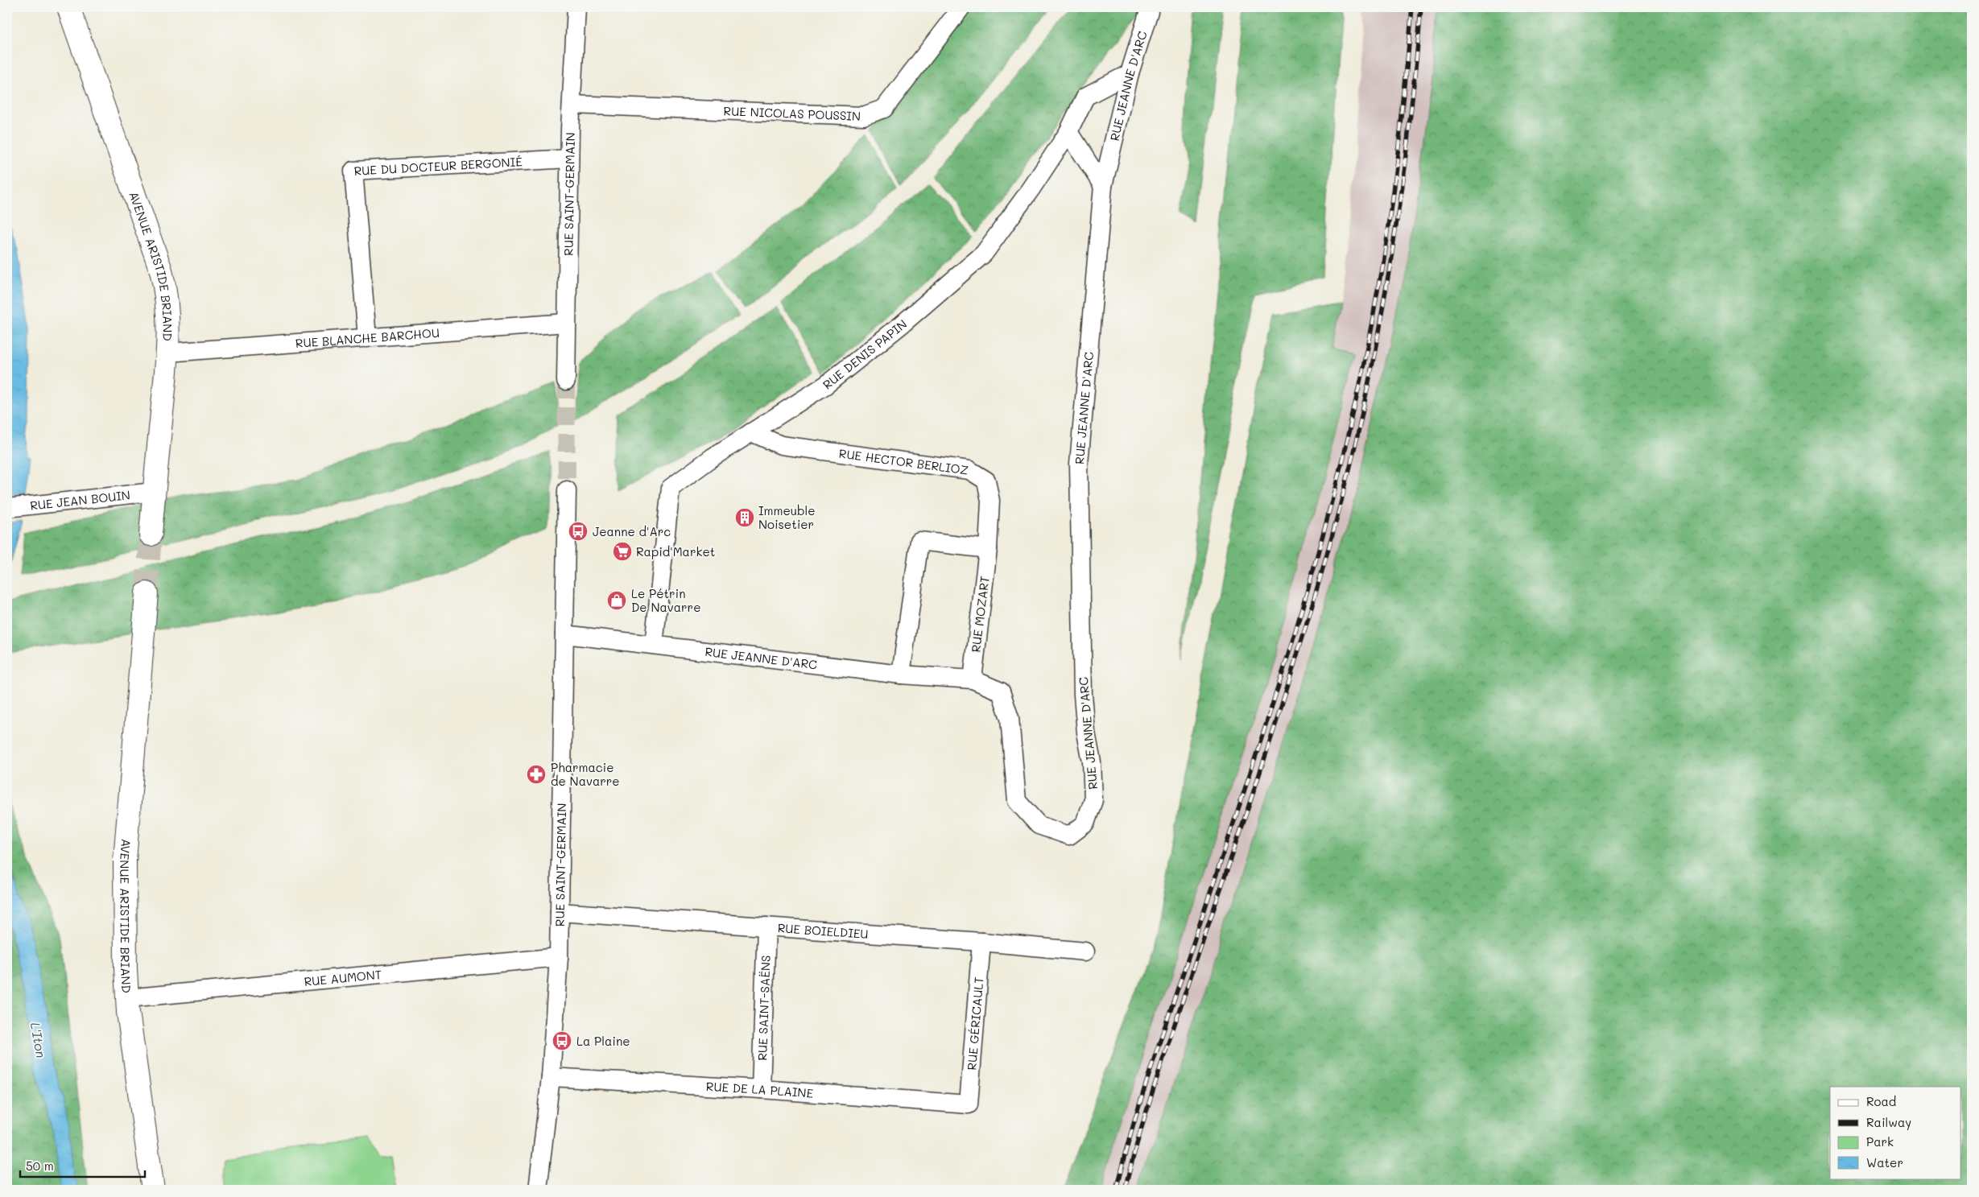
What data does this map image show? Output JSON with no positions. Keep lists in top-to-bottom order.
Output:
{
  "streets": {
    "main road": ["AVENUE ARISTIDE BRIAND"],
    "street": [
      "RUE JEANNE D'ARC",
      "RUE NICOLAS POUSSIN",
      "RUE DU DOCTEUR BERGONIÉ",
      "RUE SAINT-GERMAIN",
      "RUE BLANCHE BARCHOU",
      "RUE DENIS PAPIN",
      "RUE HECTOR BERLIOZ",
      "RUE JEAN BOUIN",
      "RUE MOZART",
      "RUE BOIELDIEU",
      "RUE AUMONT",
      "RUE SAINT-SAËNS",
      "RUE GÉRICAULT",
      "RUE DE LA PLAINE"
    ]
  },
  "crossings": [
    ["RUE JEANNE D'ARC", "RUE SAINT-GERMAIN"],
    ["RUE JEANNE D'ARC", "RUE DENIS PAPIN"],
    ["RUE JEANNE D'ARC", "RUE MOZART"],
    ["RUE NICOLAS POUSSIN", "RUE SAINT-GERMAIN"],
    ["RUE DU DOCTEUR BERGONIÉ", "RUE SAINT-GERMAIN"],
    ["RUE DU DOCTEUR BERGONIÉ", "RUE BLANCHE BARCHOU"],
    ["RUE SAINT-GERMAIN", "RUE BLANCHE BARCHOU"],
    ["RUE SAINT-GERMAIN", "RUE BOIELDIEU"],
    ["RUE SAINT-GERMAIN", "RUE AUMONT"],
    ["RUE SAINT-GERMAIN", "RUE DE LA PLAINE"],
    ["AVENUE ARISTIDE BRIAND", "RUE BLANCHE BARCHOU"],
    ["AVENUE ARISTIDE BRIAND", "RUE JEAN BOUIN"],
    ["AVENUE ARISTIDE BRIAND", "RUE AUMONT"],
    ["RUE DENIS PAPIN", "RUE HECTOR BERLIOZ"],
    ["RUE HECTOR BERLIOZ", "RUE MOZART"],
    ["RUE BOIELDIEU", "RUE SAINT-SAËNS"],
    ["RUE BOIELDIEU", "RUE GÉRICAULT"],
    ["RUE SAINT-SAËNS", "RUE DE LA PLAINE"],
    ["RUE GÉRICAULT", "RUE DE LA PLAINE"]
  ],
  "water": ["L'Iton"],
  "places": {
    "building": ["Immeuble Noisetier"],
    "bus stop": ["Jeanne d'Arc", "La Plaine"],
    "supermarket": ["Rapid'Market"],
    "shop": ["Le Pétrin De Navarre"],
    "pharmacy": ["Pharmacie de Navarre"]
  },
  "legend": [
    "Road",
    "Railway",
    "Park",
    "Water"
  ],
  "scale_bar": "50 m"
}
